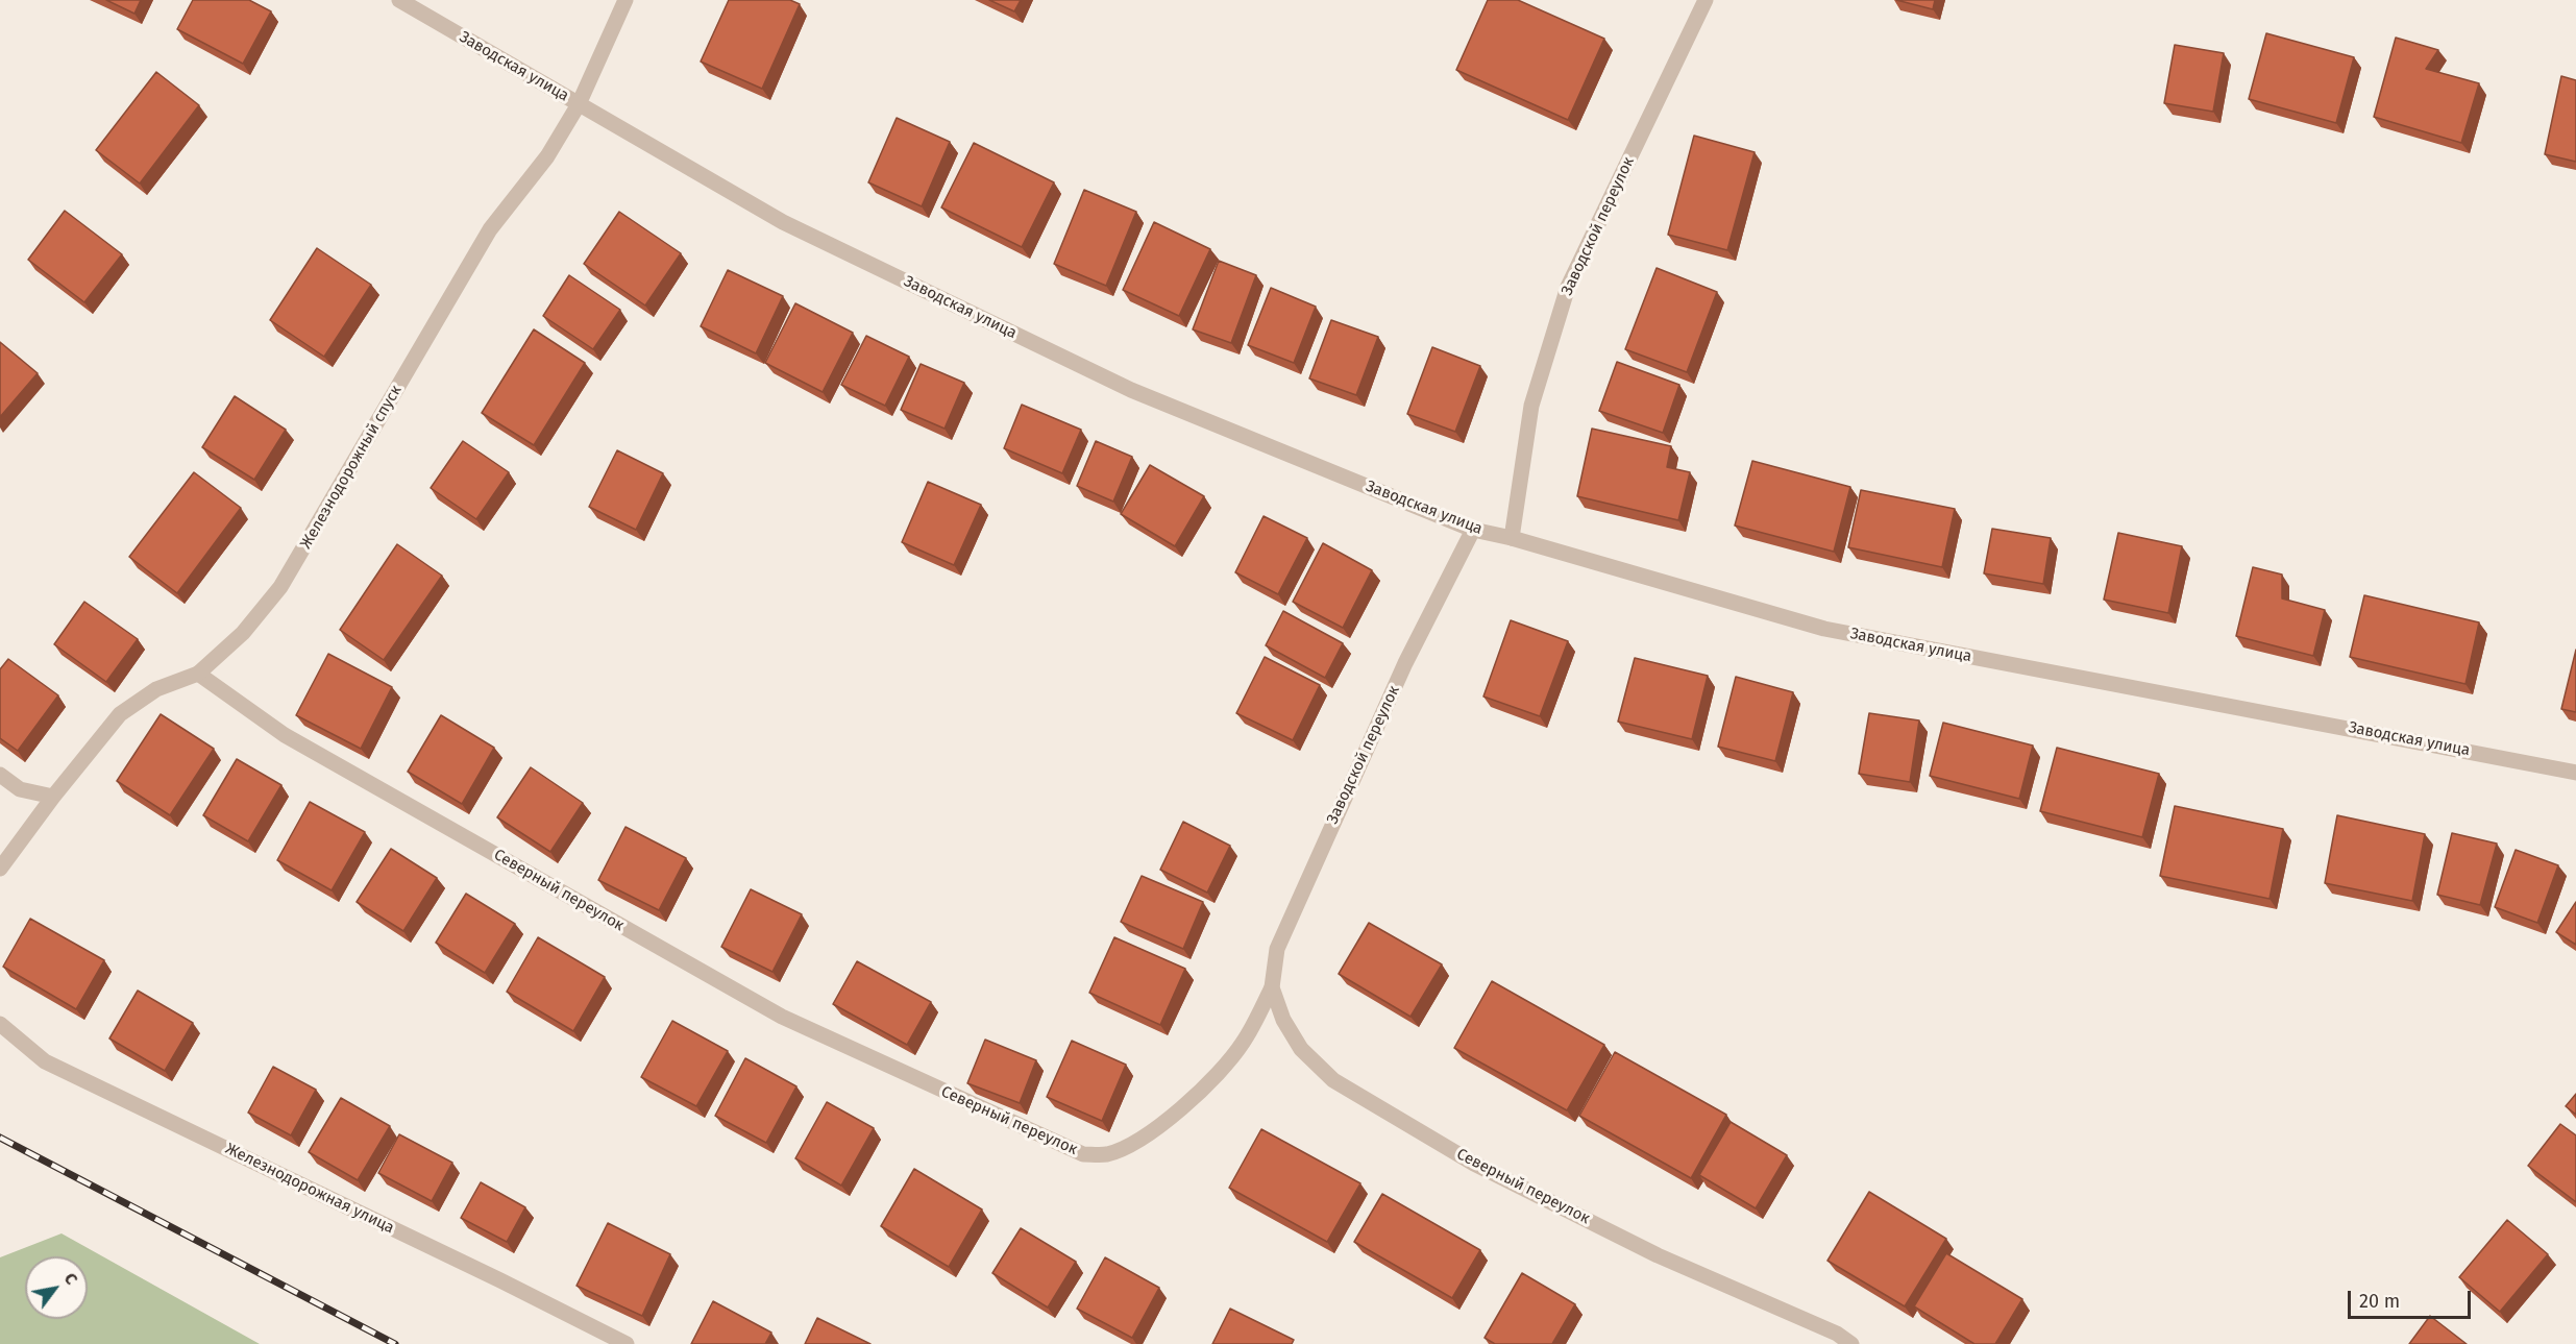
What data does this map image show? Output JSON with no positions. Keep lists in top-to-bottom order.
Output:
{
  "streets": {
    "street": [
      "Заводская улица",
      "Заводской переулок",
      "Железнодорожный спуск",
      "Северный переулок",
      "Железнодорожная улица"
    ]
  },
  "crossings": [
    ["Заводская улица", "Заводской переулок"],
    ["Заводская улица", "Железнодорожный спуск"],
    ["Заводской переулок", "Северный переулок"],
    ["Железнодорожный спуск", "Северный переулок"]
  ],
  "scale_bar": "20 m",
  "north": "top right"
}
